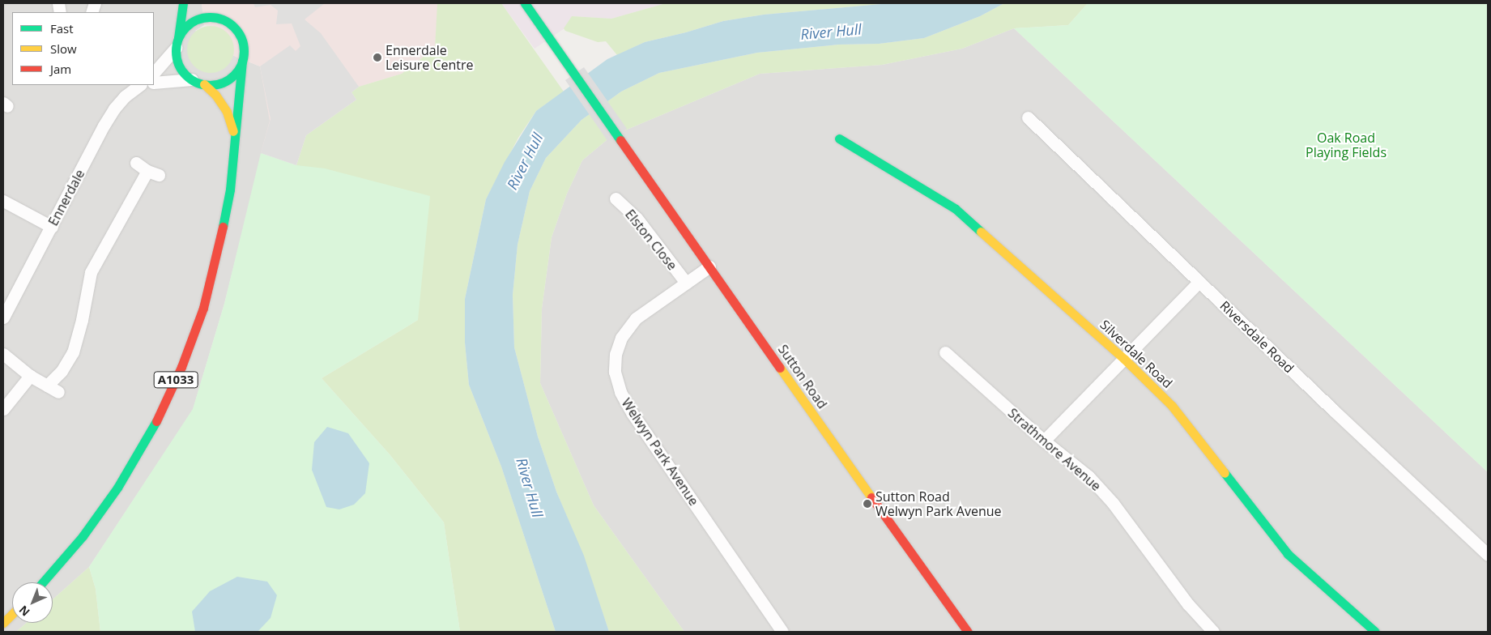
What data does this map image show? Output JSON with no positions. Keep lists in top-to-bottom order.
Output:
{
  "streets": {
    "main road": ["Silverdale Road", "Sutton Road", "A1033"],
    "street": [
      "Ennerdale",
      "Elston Close",
      "Riversdale Road",
      "Strathmore Avenue",
      "Welwyn Park Avenue"
    ]
  },
  "crossings": [
    ["Elston Close", "Welwyn Park Avenue"],
    ["Sutton Road", "Welwyn Park Avenue"]
  ],
  "water": ["River Hull"],
  "parks": ["Oak Road Playing Fields"],
  "places": ["Ennerdale Leisure Centre", "Sutton Road Welwyn Park Avenue"],
  "legend": ["Fast", "Slow", "Jam"],
  "north": "bottom left"
}
